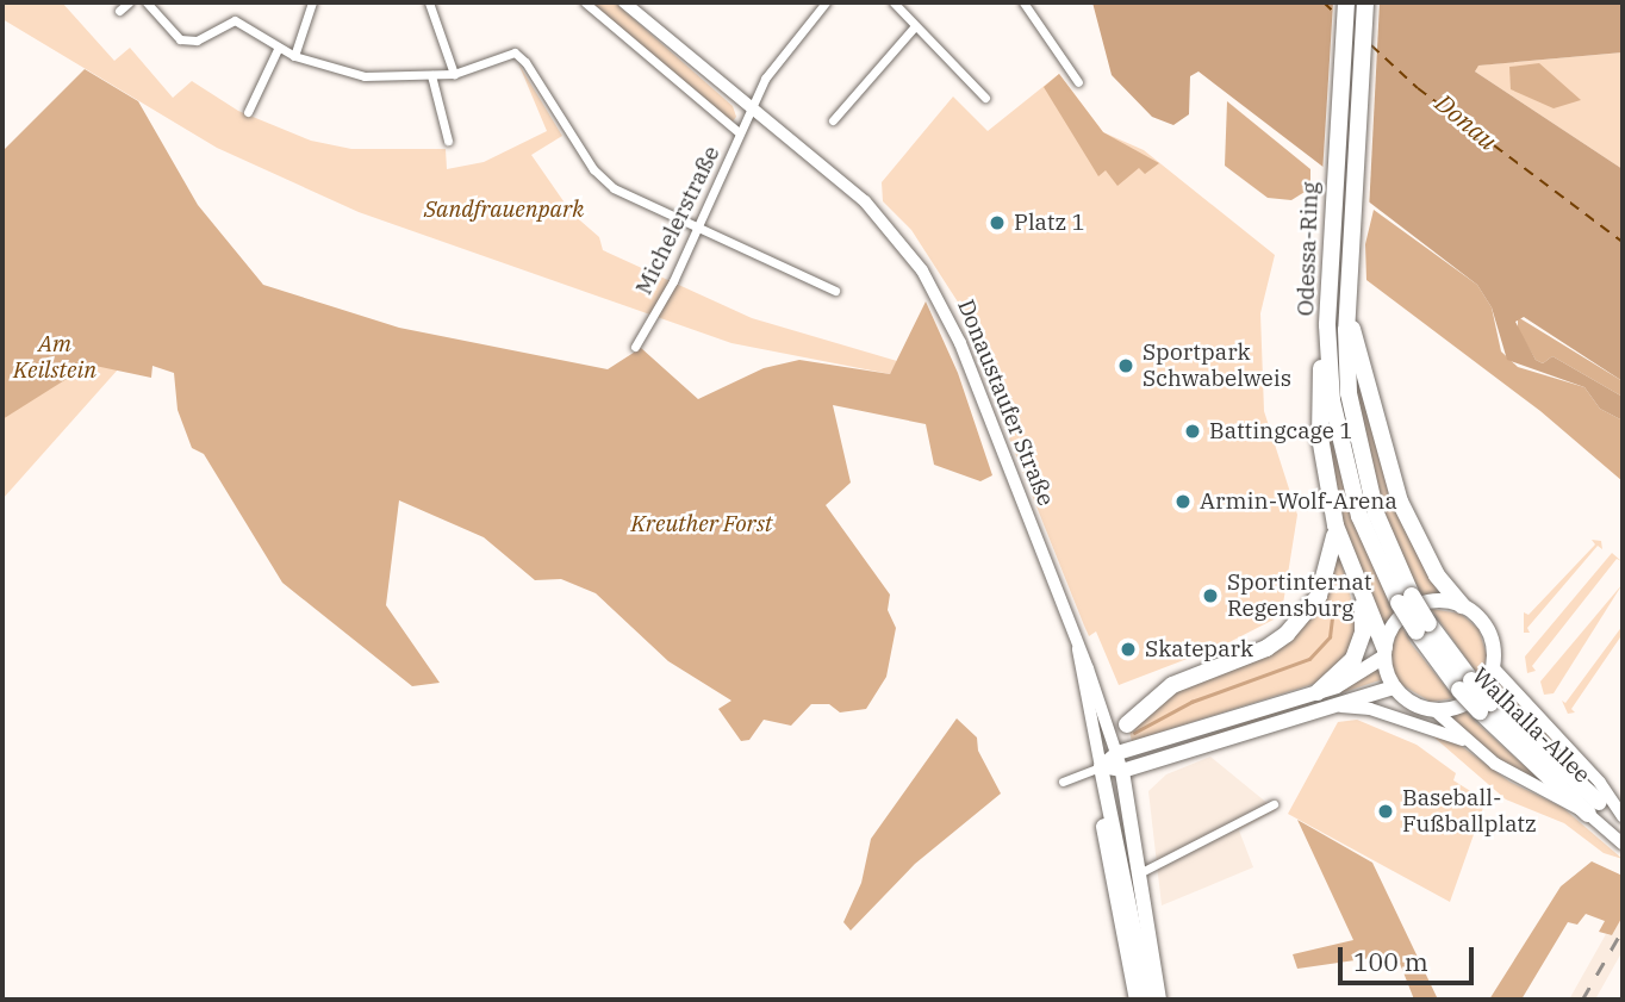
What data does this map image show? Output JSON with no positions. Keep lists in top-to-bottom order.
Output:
{
  "streets": {
    "highway": ["Odessa-Ring", "Walhalla-Allee"],
    "main road": ["Donaustaufer Straße"],
    "street": ["Michelerstraße"]
  },
  "crossings": [
    ["Michelerstraße", "Donaustaufer Straße"],
    ["Odessa-Ring", "Walhalla-Allee"]
  ],
  "water": ["Donau"],
  "parks": ["Sandfrauenpark", "Am Keilstein", "Kreuther Forst"],
  "places": [
    "Platz 1",
    "Sportpark Schwabelweis",
    "Battingcage 1",
    "Armin-Wolf-Arena",
    "Sportinternat Regensburg",
    "Skatepark",
    "Baseball- Fußballplatz"
  ],
  "scale_bar": "100 m"
}
